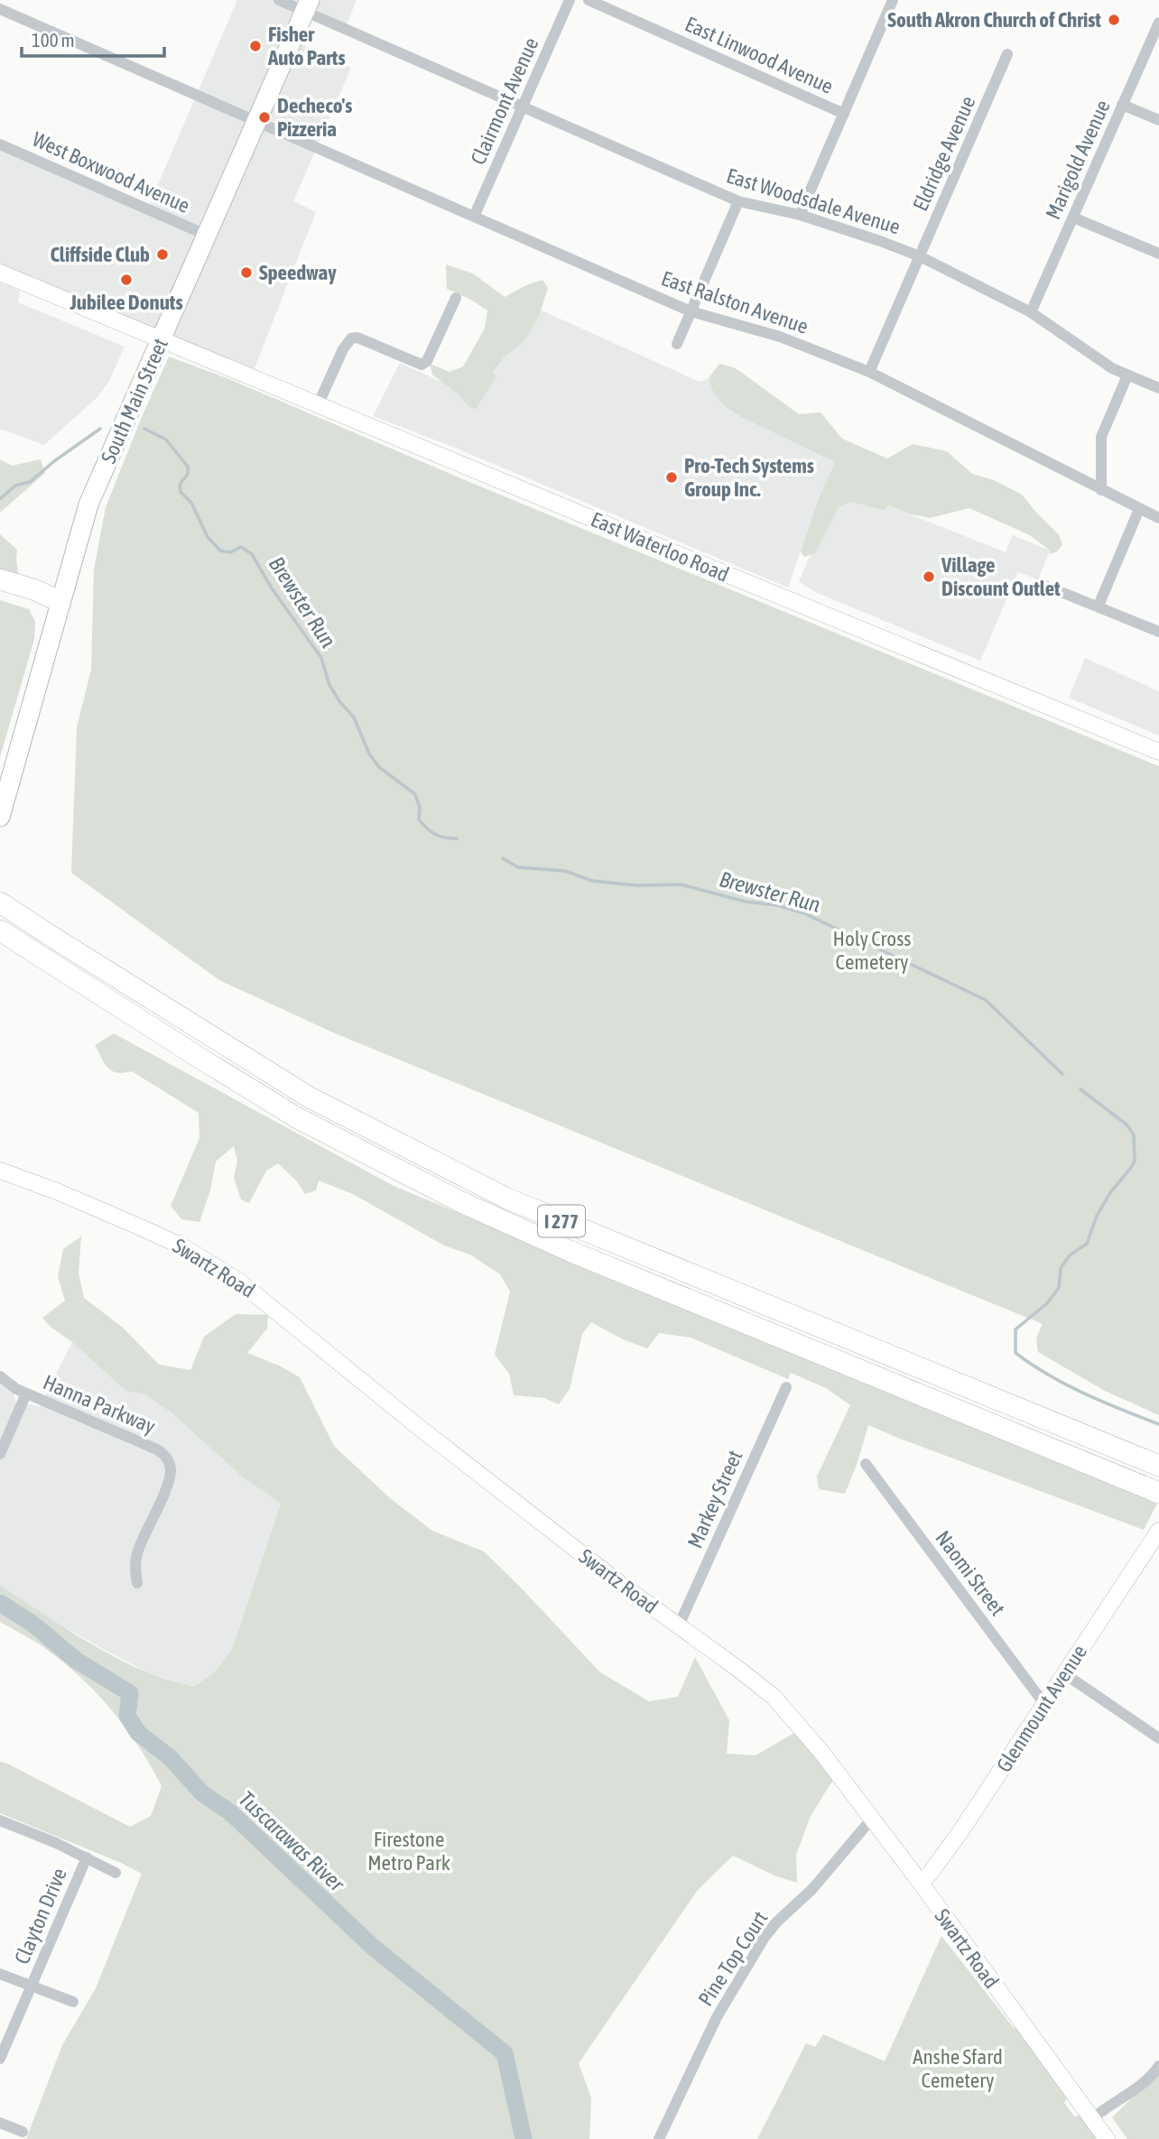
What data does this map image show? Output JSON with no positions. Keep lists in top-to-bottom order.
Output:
{
  "streets": {
    "highway": ["I 277"],
    "main road": ["South Main Street"],
    "street": [
      "East Linwood Avenue",
      "Clairmont Avenue",
      "Eldridge Avenue",
      "Marigold Avenue",
      "West Boxwood Avenue",
      "East Woodsdale Avenue",
      "East Ralston Avenue",
      "East Waterloo Road",
      "Swartz Road",
      "Hanna Parkway",
      "Markey Street",
      "Naomi Street",
      "Glenmount Avenue",
      "Clayton Drive",
      "Pine Top Court"
    ]
  },
  "crossings": [
    ["Clairmont Avenue", "East Woodsdale Avenue"],
    ["Clairmont Avenue", "East Ralston Avenue"],
    ["Eldridge Avenue", "East Woodsdale Avenue"],
    ["Eldridge Avenue", "East Ralston Avenue"],
    ["Marigold Avenue", "East Woodsdale Avenue"],
    ["West Boxwood Avenue", "South Main Street"],
    ["East Woodsdale Avenue", "South Main Street"],
    ["East Ralston Avenue", "South Main Street"],
    ["South Main Street", "East Waterloo Road"],
    ["Swartz Road", "Markey Street"],
    ["Swartz Road", "Glenmount Avenue"],
    ["Swartz Road", "Pine Top Court"],
    ["Naomi Street", "Glenmount Avenue"]
  ],
  "water": ["Brewster Run", "Tuscarawas River"],
  "parks": ["Holy Cross Cemetery", "Firestone Metro Park", "Anshe Sfard Cemetery"],
  "places": [
    "South Akron Church of Christ",
    "Fisher Auto Parts",
    "Decheco's Pizzeria",
    "Cliffside Club",
    "Speedway",
    "Jubilee Donuts",
    "Pro-Tech Systems Group Inc.",
    "Village Discount Outlet"
  ],
  "scale_bar": "100 m"
}
